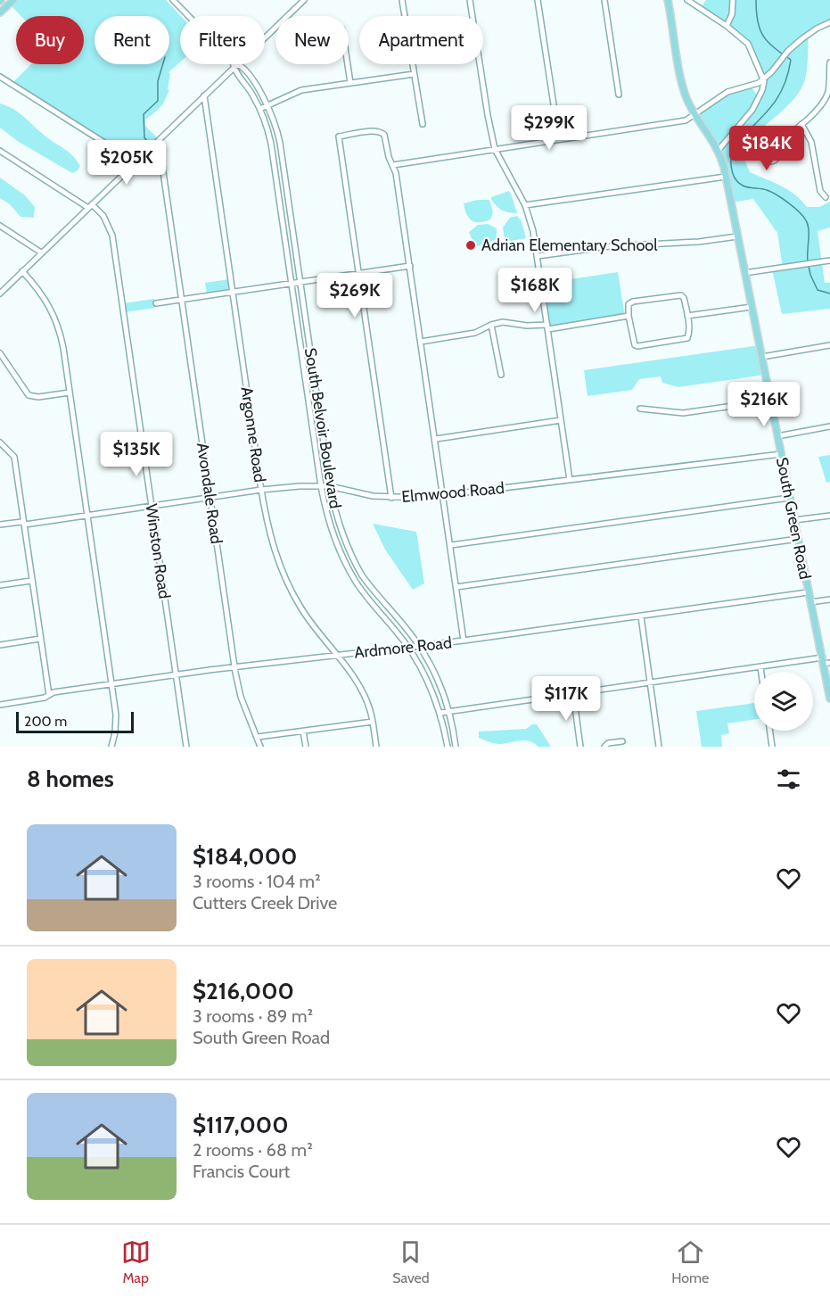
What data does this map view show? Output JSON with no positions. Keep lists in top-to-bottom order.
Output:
{
  "streets": {
    "main road": ["South Green Road"],
    "street": [
      "South Belvoir Boulevard",
      "Argonne Road",
      "Elmwood Road",
      "Avondale Road",
      "Winston Road",
      "Ardmore Road"
    ]
  },
  "crossings": [
    ["South Belvoir Boulevard", "Elmwood Road"],
    ["South Belvoir Boulevard", "Ardmore Road"],
    ["Argonne Road", "Elmwood Road"],
    ["Argonne Road", "Ardmore Road"],
    ["Elmwood Road", "Avondale Road"],
    ["Elmwood Road", "South Green Road"],
    ["Elmwood Road", "Winston Road"],
    ["Avondale Road", "Ardmore Road"],
    ["South Green Road", "Ardmore Road"],
    ["Winston Road", "Ardmore Road"]
  ],
  "places": ["Adrian Elementary School"],
  "scale_bar": "200 m",
  "page": {
    "chip": [
      "Buy",
      "Rent",
      "Filters",
      "New",
      "Apartment"
    ],
    "price": [
      "$299K",
      "$184K",
      "$205K",
      "$168K",
      "$269K",
      "$216K",
      "$135K",
      "$117K"
    ],
    "scale": "200 m",
    "heading": "8 homes",
    "list": [
      {
        "name": "$184,000",
        "note": "3 rooms · 104 m² · Cutters Creek Drive"
      },
      {
        "name": "$216,000",
        "note": "3 rooms · 89 m² · South Green Road"
      },
      {
        "name": "$117,000",
        "note": "2 rooms · 68 m² · Francis Court"
      }
    ],
    "tabs": ["Map", "Saved", "Home"]
  }
}
